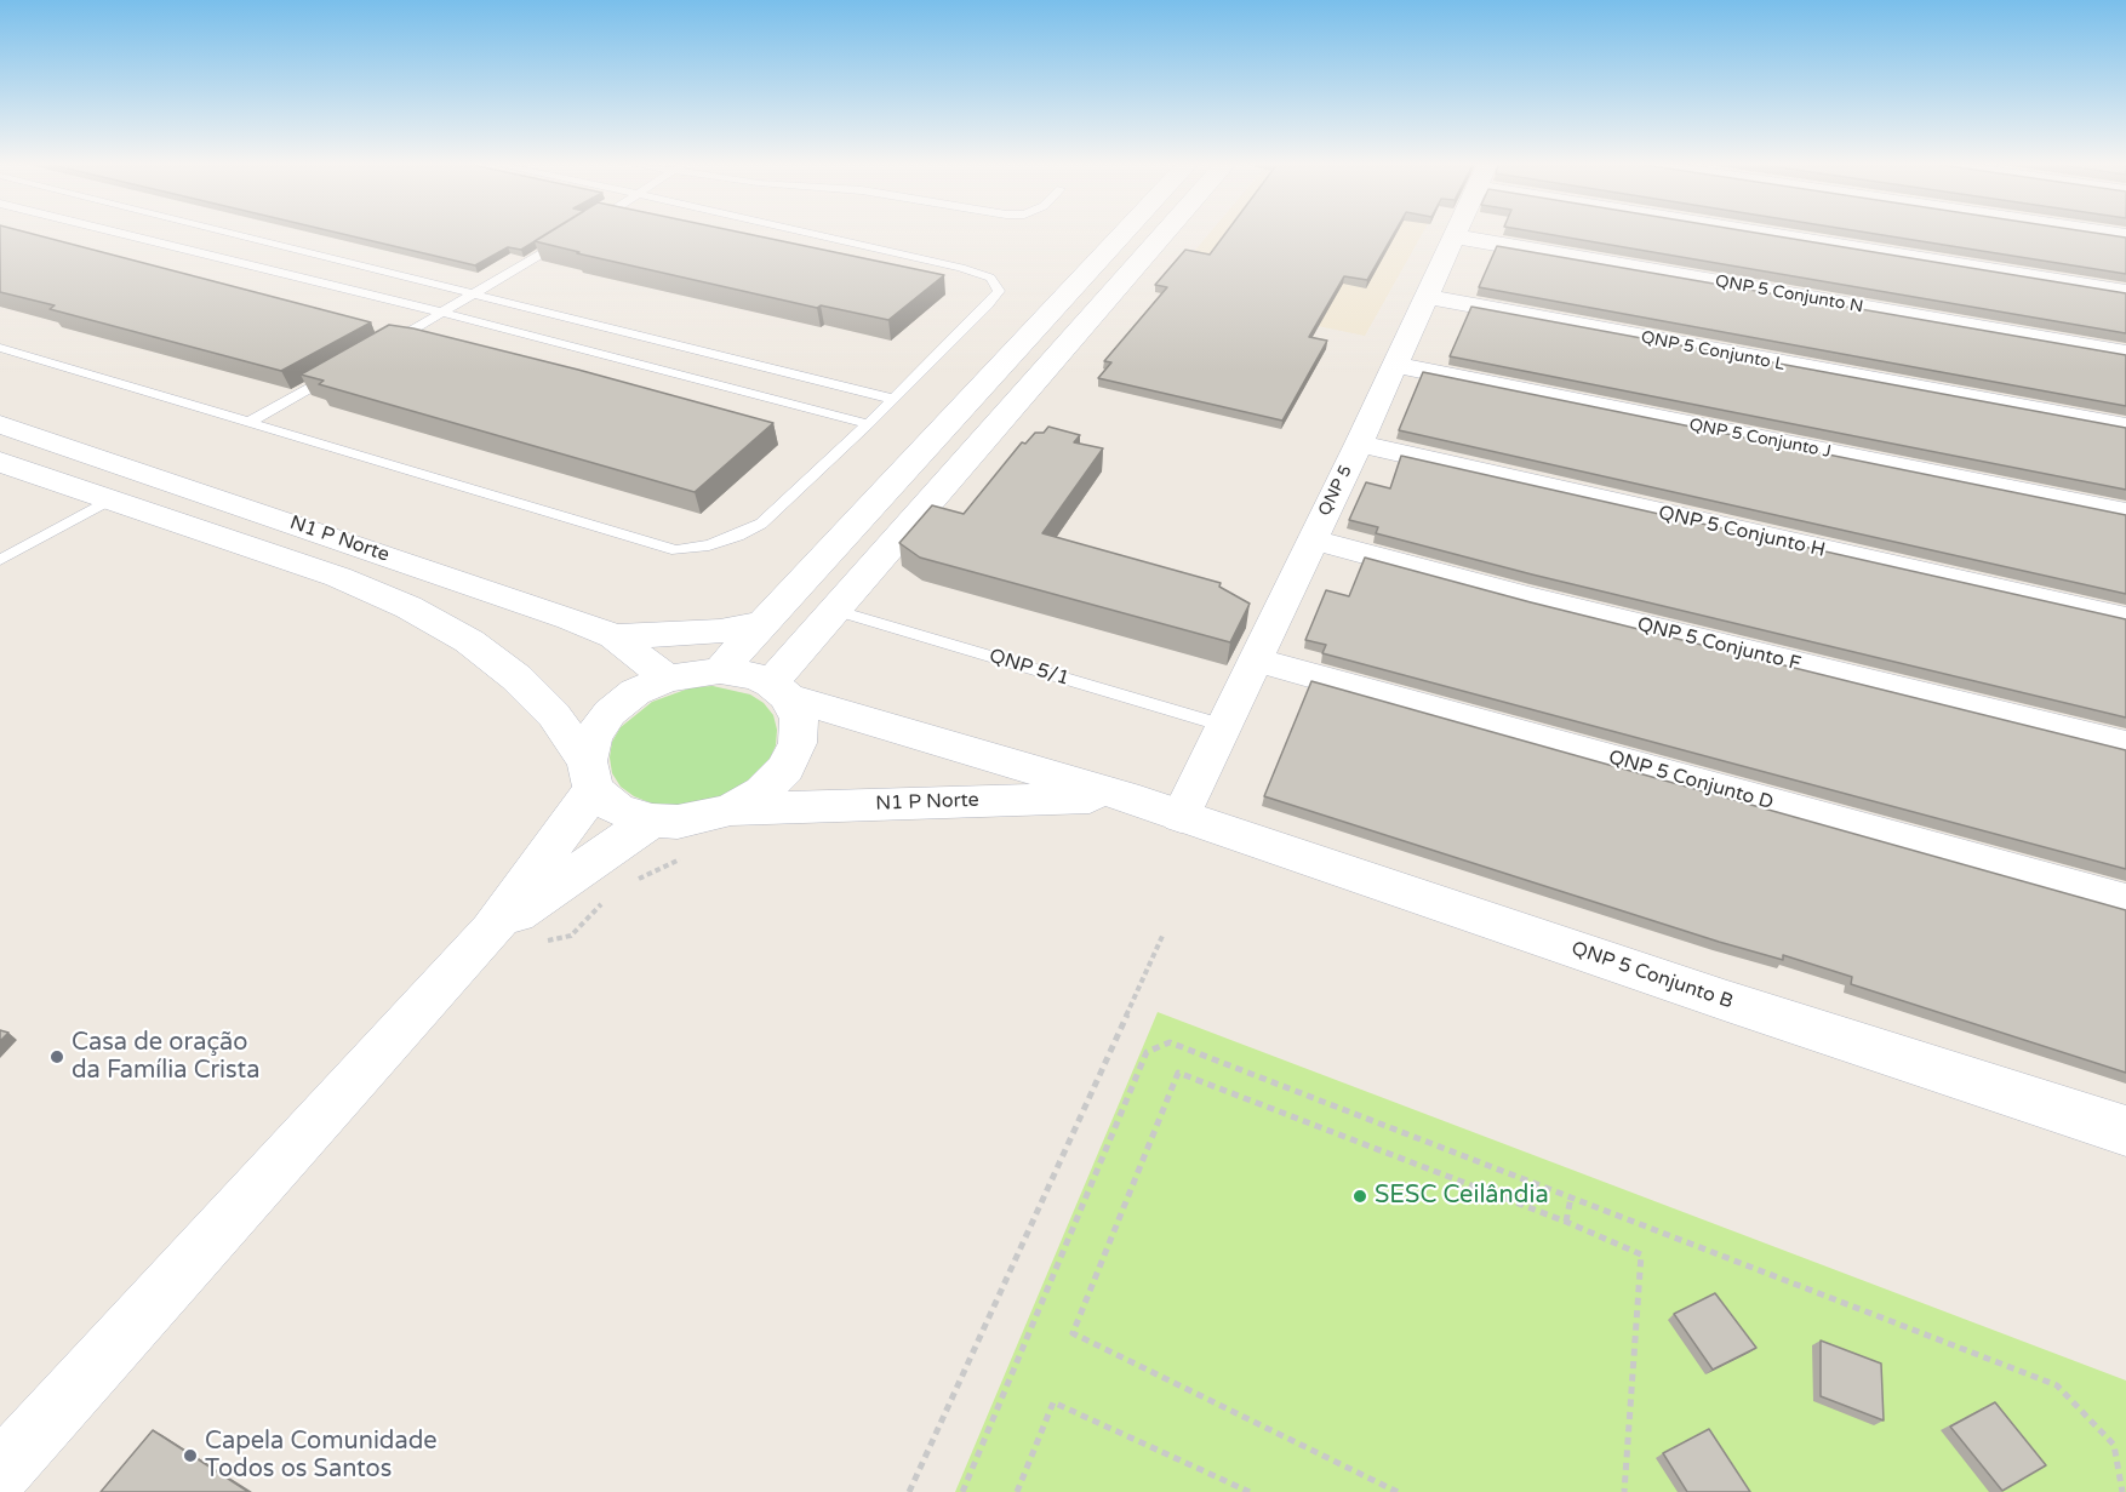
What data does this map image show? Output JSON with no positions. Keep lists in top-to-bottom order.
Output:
{
  "streets": {
    "main road": ["N1 P Norte", "QNP 5 Conjunto B"],
    "street": [
      "QNP 5 Conjunto N",
      "QNP 5 Conjunto L",
      "QNP 5 Conjunto J",
      "QNP 5",
      "QNP 5 Conjunto H",
      "QNP 5 Conjunto F",
      "QNP 5 Conjunto D"
    ],
    "lane": ["QNP 5/1"]
  },
  "crossings": [
    ["QNP 5 Conjunto N", "QNP 5"],
    ["QNP 5 Conjunto L", "QNP 5"],
    ["QNP 5 Conjunto J", "QNP 5"],
    ["QNP 5", "QNP 5 Conjunto H"],
    ["QNP 5", "N1 P Norte"],
    ["QNP 5", "QNP 5 Conjunto F"],
    ["QNP 5", "QNP 5/1"],
    ["QNP 5", "QNP 5 Conjunto D"],
    ["QNP 5", "QNP 5 Conjunto B"],
    ["N1 P Norte", "QNP 5 Conjunto B"]
  ],
  "places": ["Casa de oração da Família Crista", "SESC Ceilândia", "Capela Comunidade Todos os Santos"]
}
